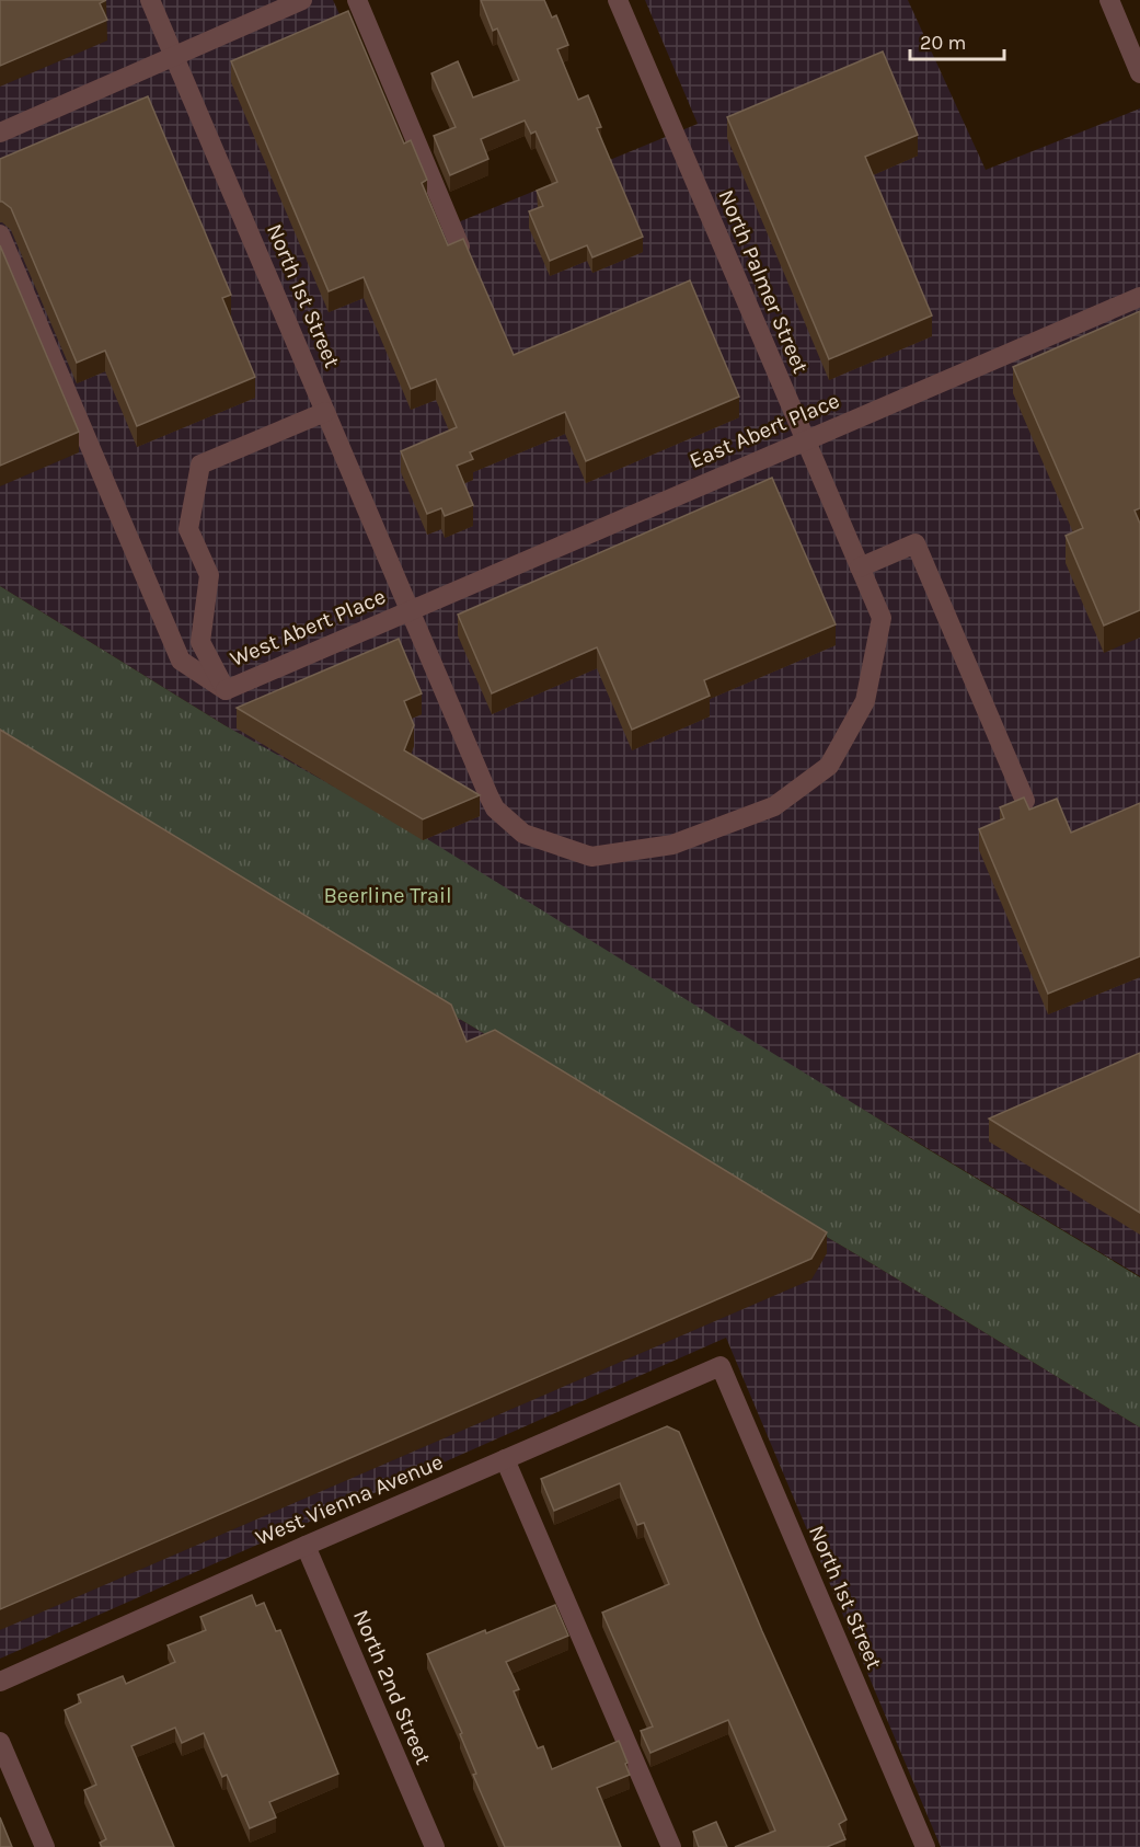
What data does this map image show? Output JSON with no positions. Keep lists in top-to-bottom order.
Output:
{
  "streets": {
    "street": [
      "North Palmer Street",
      "North 1st Street",
      "East Abert Place",
      "West Abert Place",
      "West Vienna Avenue",
      "North 2nd Street"
    ]
  },
  "crossings": [
    ["North Palmer Street", "North 1st Street"],
    ["North Palmer Street", "East Abert Place"],
    ["North 1st Street", "East Abert Place"],
    ["North 1st Street", "West Abert Place"],
    ["North 1st Street", "West Vienna Avenue"],
    ["East Abert Place", "West Abert Place"],
    ["West Vienna Avenue", "North 2nd Street"]
  ],
  "parks": ["Beerline Trail"],
  "scale_bar": "20 m"
}
